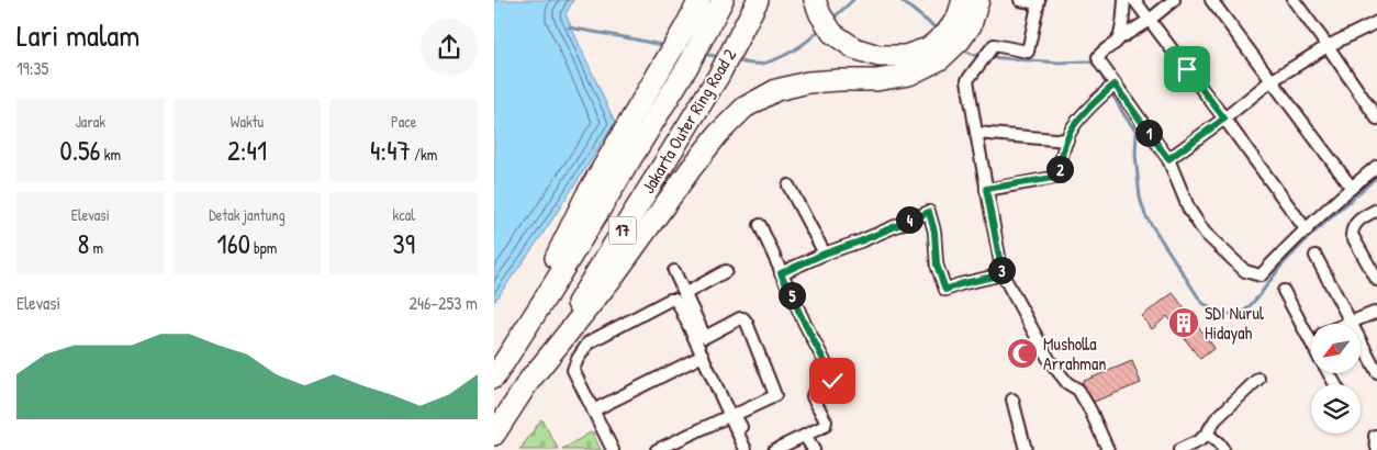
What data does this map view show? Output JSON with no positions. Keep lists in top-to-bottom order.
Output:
{
  "streets": {
    "highway": ["Jakarta Outer Ring Road 2", "17"]
  },
  "places": {
    "building": ["SDI Nurul Hidayah"],
    "mosque": ["Musholla Arrahman"]
  },
  "north": "bottom left",
  "page": {
    "heading": ["Lari malam", "19:35"],
    "stats": [
      ["Jarak", "0.56 km"],
      ["Waktu", "2:41"],
      ["Pace", "4:47 /km"],
      ["Elevasi", "8 m"],
      ["Detak jantung", "160 bpm"],
      ["kcal", "39"]
    ],
    "pins": [
      "1",
      "2",
      "4",
      "3",
      "5"
    ],
    "chart": ["Elevasi", "246–253 m"]
  }
}
